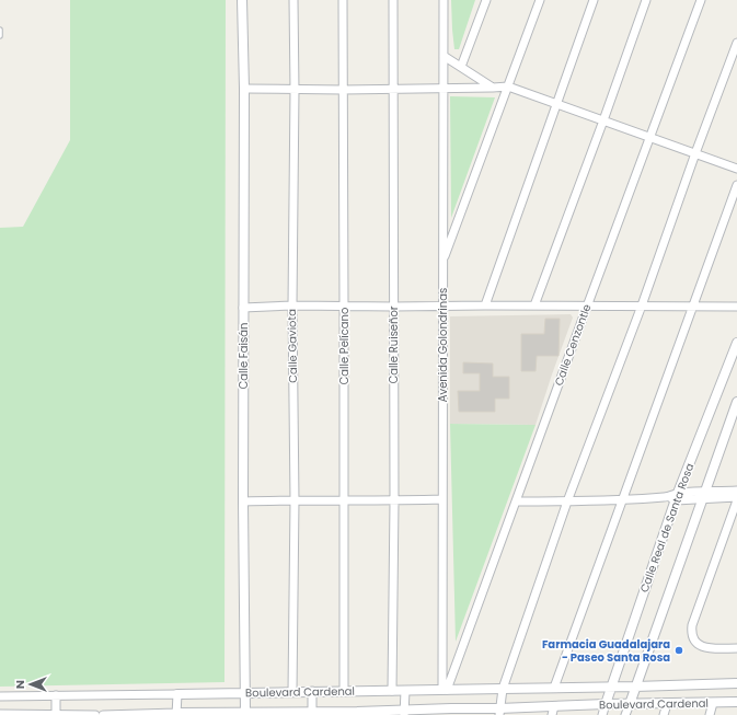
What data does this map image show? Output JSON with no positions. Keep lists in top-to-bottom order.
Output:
{
  "streets": {
    "street": [
      "Calle Ruiseñor",
      "Avenida Golondrinas",
      "Calle Cenzontle",
      "Calle Gaviota",
      "Calle Pelícano",
      "Calle Faisán",
      "Calle Real de Santa Rosa",
      "Boulevard Cardenal"
    ]
  },
  "crossings": [
    ["Calle Ruiseñor", "Boulevard Cardenal"],
    ["Avenida Golondrinas", "Calle Cenzontle"],
    ["Avenida Golondrinas", "Boulevard Cardenal"],
    ["Calle Cenzontle", "Boulevard Cardenal"],
    ["Calle Gaviota", "Boulevard Cardenal"],
    ["Calle Pelícano", "Boulevard Cardenal"],
    ["Calle Faisán", "Boulevard Cardenal"],
    ["Calle Real de Santa Rosa", "Boulevard Cardenal"]
  ],
  "places": ["Farmacia Guadalajara - Paseo Santa Rosa"],
  "north": "left"
}
